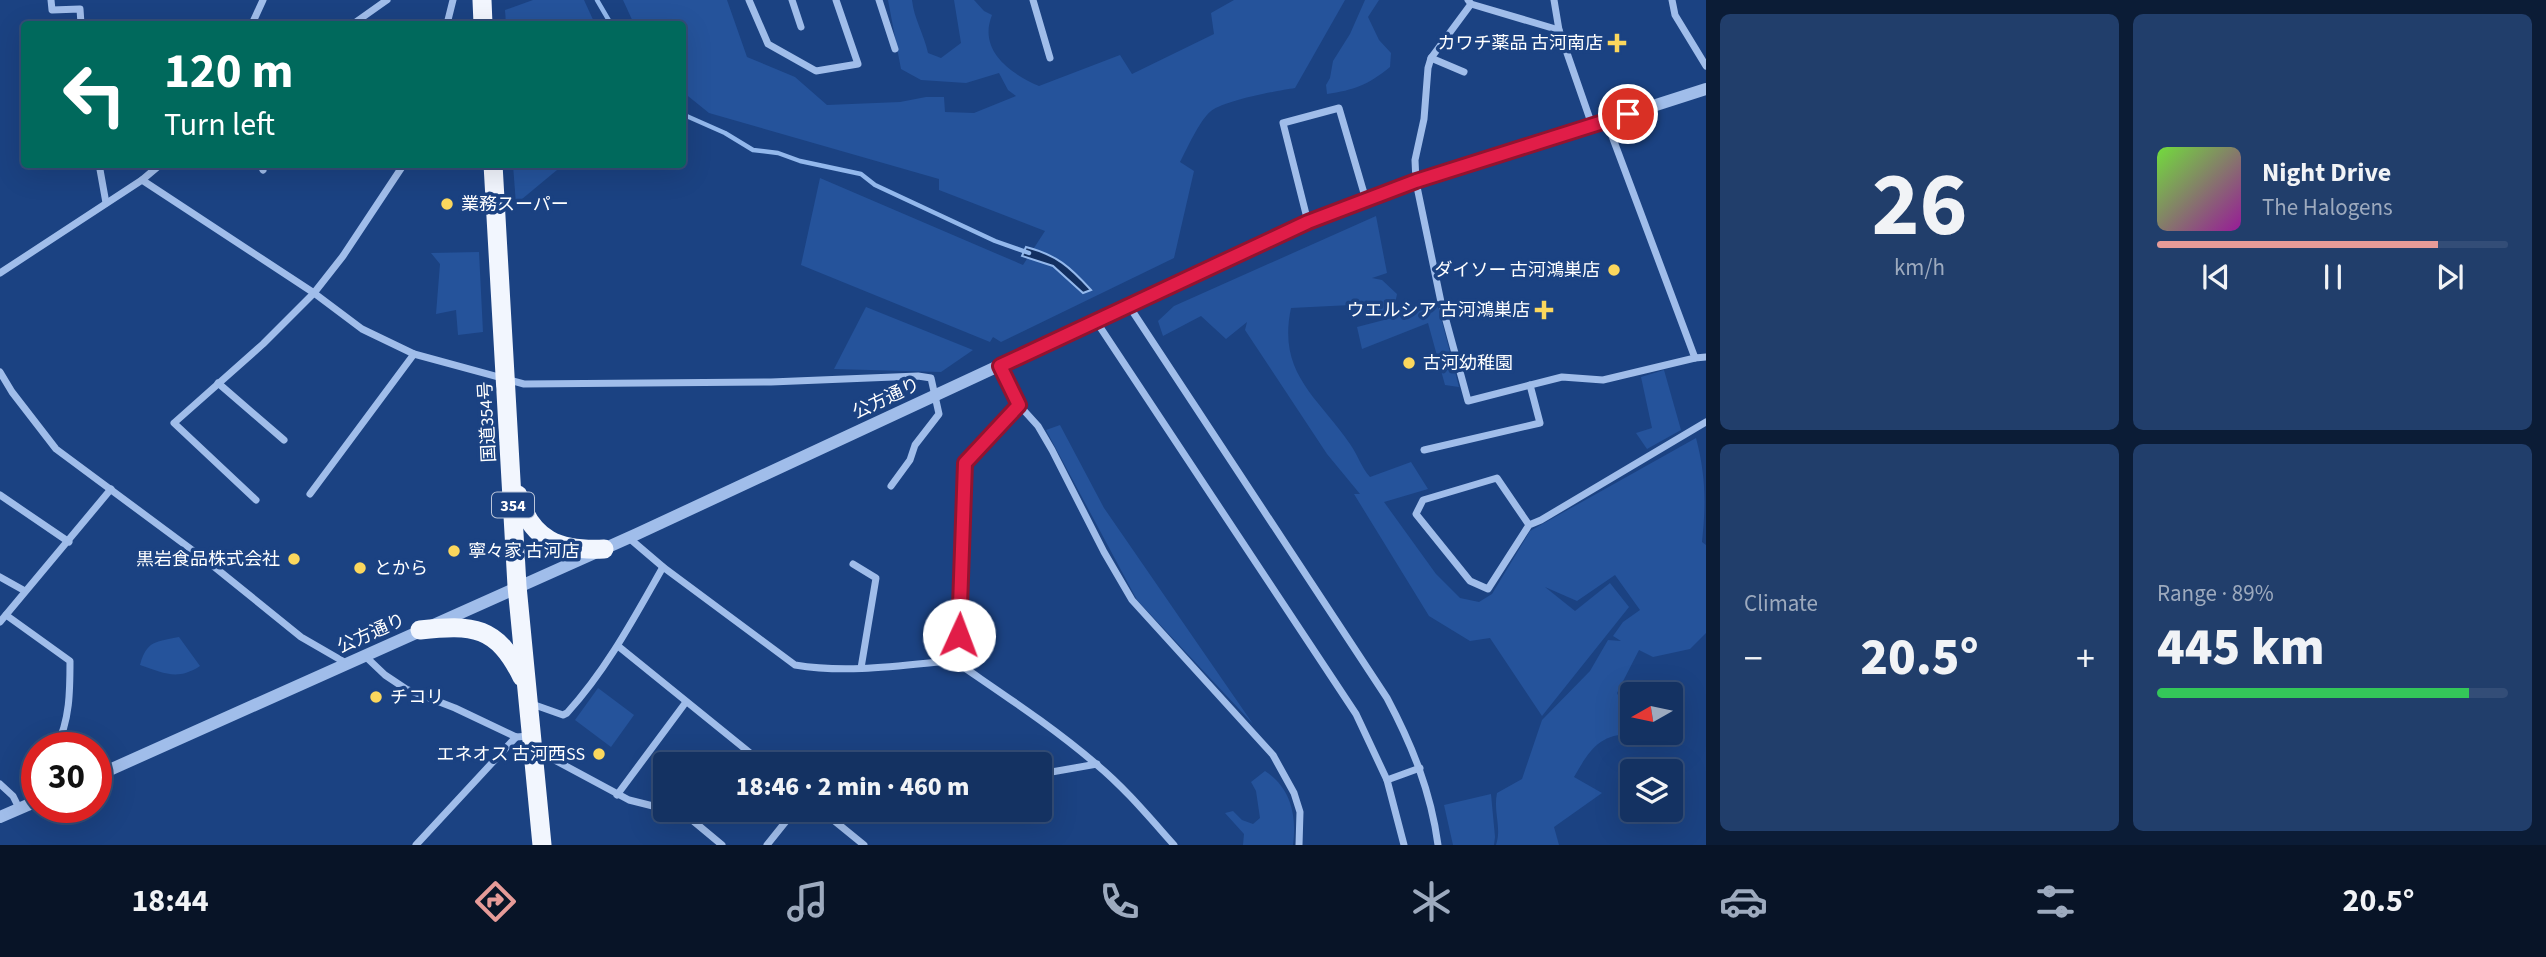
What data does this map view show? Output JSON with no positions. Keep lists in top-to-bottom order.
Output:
{
  "streets": {
    "highway": ["国道354号", "354"],
    "street": ["公方通り"]
  },
  "crossings": [
    ["公方通り", "国道354号"]
  ],
  "places": {
    "health": ["カワチ薬品 古河南店", "ウエルシア 古河鴻巣店"],
    "other": [
      "業務スーパー",
      "ダイソー 古河鴻巣店",
      "古河幼稚園",
      "寧々家 古河店",
      "黒岩食品株式会社",
      "とから",
      "チコリ",
      "エネオス 古河西SS"
    ]
  },
  "north": "left",
  "page": {
    "tile": [
      ["26", "km/h"],
      "Climate",
      ["Range · 89%", "445 km"]
    ],
    "turn": ["120 m", "Turn left"],
    "song": ["Night Drive", "The Halogens"],
    "heat": ["−", "20.5°", "+"],
    "limit": "30",
    "trip": "18:46 · 2 min · 460 m",
    "tabs": ["18:44", "20.5°"]
  }
}
